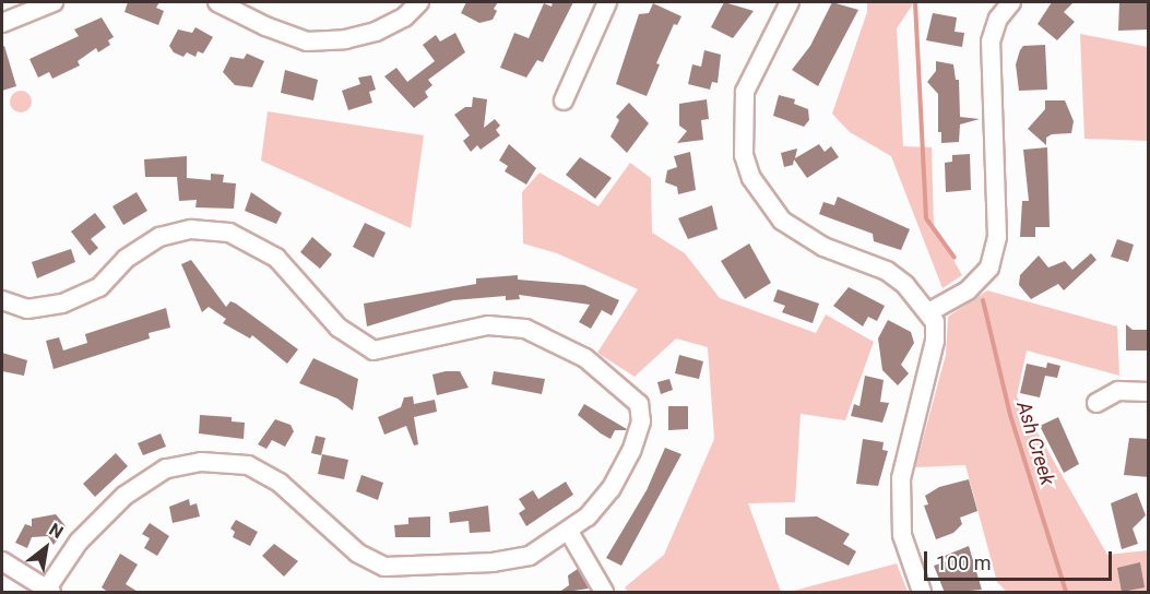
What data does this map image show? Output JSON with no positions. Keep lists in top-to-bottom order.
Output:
{
  "water": ["Ash Creek"],
  "scale_bar": "100 m",
  "north": "top right"
}
